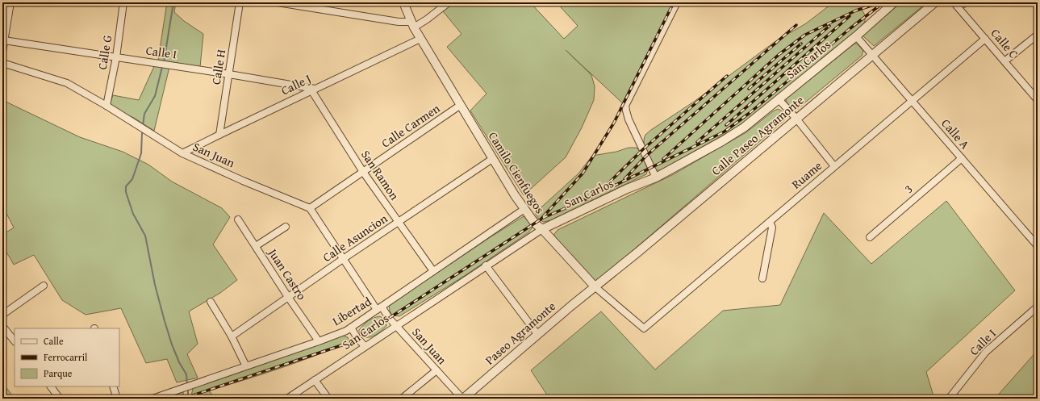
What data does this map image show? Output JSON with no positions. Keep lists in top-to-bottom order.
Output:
{
  "streets": {
    "street": [
      "Calle C",
      "Calle G",
      "Calle I",
      "San Carlos",
      "Calle H",
      "Calle J",
      "Calle Carmen",
      "Calle A",
      "Calle Paseo Agramonte",
      "San Juan",
      "Camilo Cienfuegos",
      "San Ramon",
      "Ruame",
      "3",
      "Calle Asuncion",
      "Juan Castro",
      "Libertad",
      "Paseo Agramonte"
    ]
  },
  "crossings": [
    ["Calle C", "Ruame"],
    ["Calle G", "Calle I"],
    ["Calle G", "San Juan"],
    ["Calle I", "Calle H"],
    ["Calle I", "Calle J"],
    ["Calle I", "San Ramon"],
    ["San Carlos", "Calle A"],
    ["San Carlos", "San Juan"],
    ["San Carlos", "Camilo Cienfuegos"],
    ["Calle H", "Calle J"],
    ["Calle J", "San Juan"],
    ["Calle J", "Camilo Cienfuegos"],
    ["Calle J", "San Ramon"],
    ["Calle Carmen", "San Juan"],
    ["Calle Carmen", "Camilo Cienfuegos"],
    ["Calle Carmen", "San Ramon"],
    ["Calle A", "Calle Paseo Agramonte"],
    ["Calle A", "Ruame"],
    ["Calle A", "3"],
    ["Calle Paseo Agramonte", "Camilo Cienfuegos"],
    ["Calle Paseo Agramonte", "Paseo Agramonte"],
    ["San Juan", "Calle Asuncion"],
    ["San Juan", "Libertad"],
    ["San Juan", "Paseo Agramonte"],
    ["Camilo Cienfuegos", "Ruame"],
    ["Camilo Cienfuegos", "Calle Asuncion"],
    ["Camilo Cienfuegos", "Libertad"],
    ["Camilo Cienfuegos", "Paseo Agramonte"],
    ["San Ramon", "Calle Asuncion"],
    ["San Ramon", "Libertad"],
    ["Calle Asuncion", "Juan Castro"],
    ["Juan Castro", "Libertad"]
  ],
  "legend": ["Calle", "Ferrocarril", "Parque"]
}
